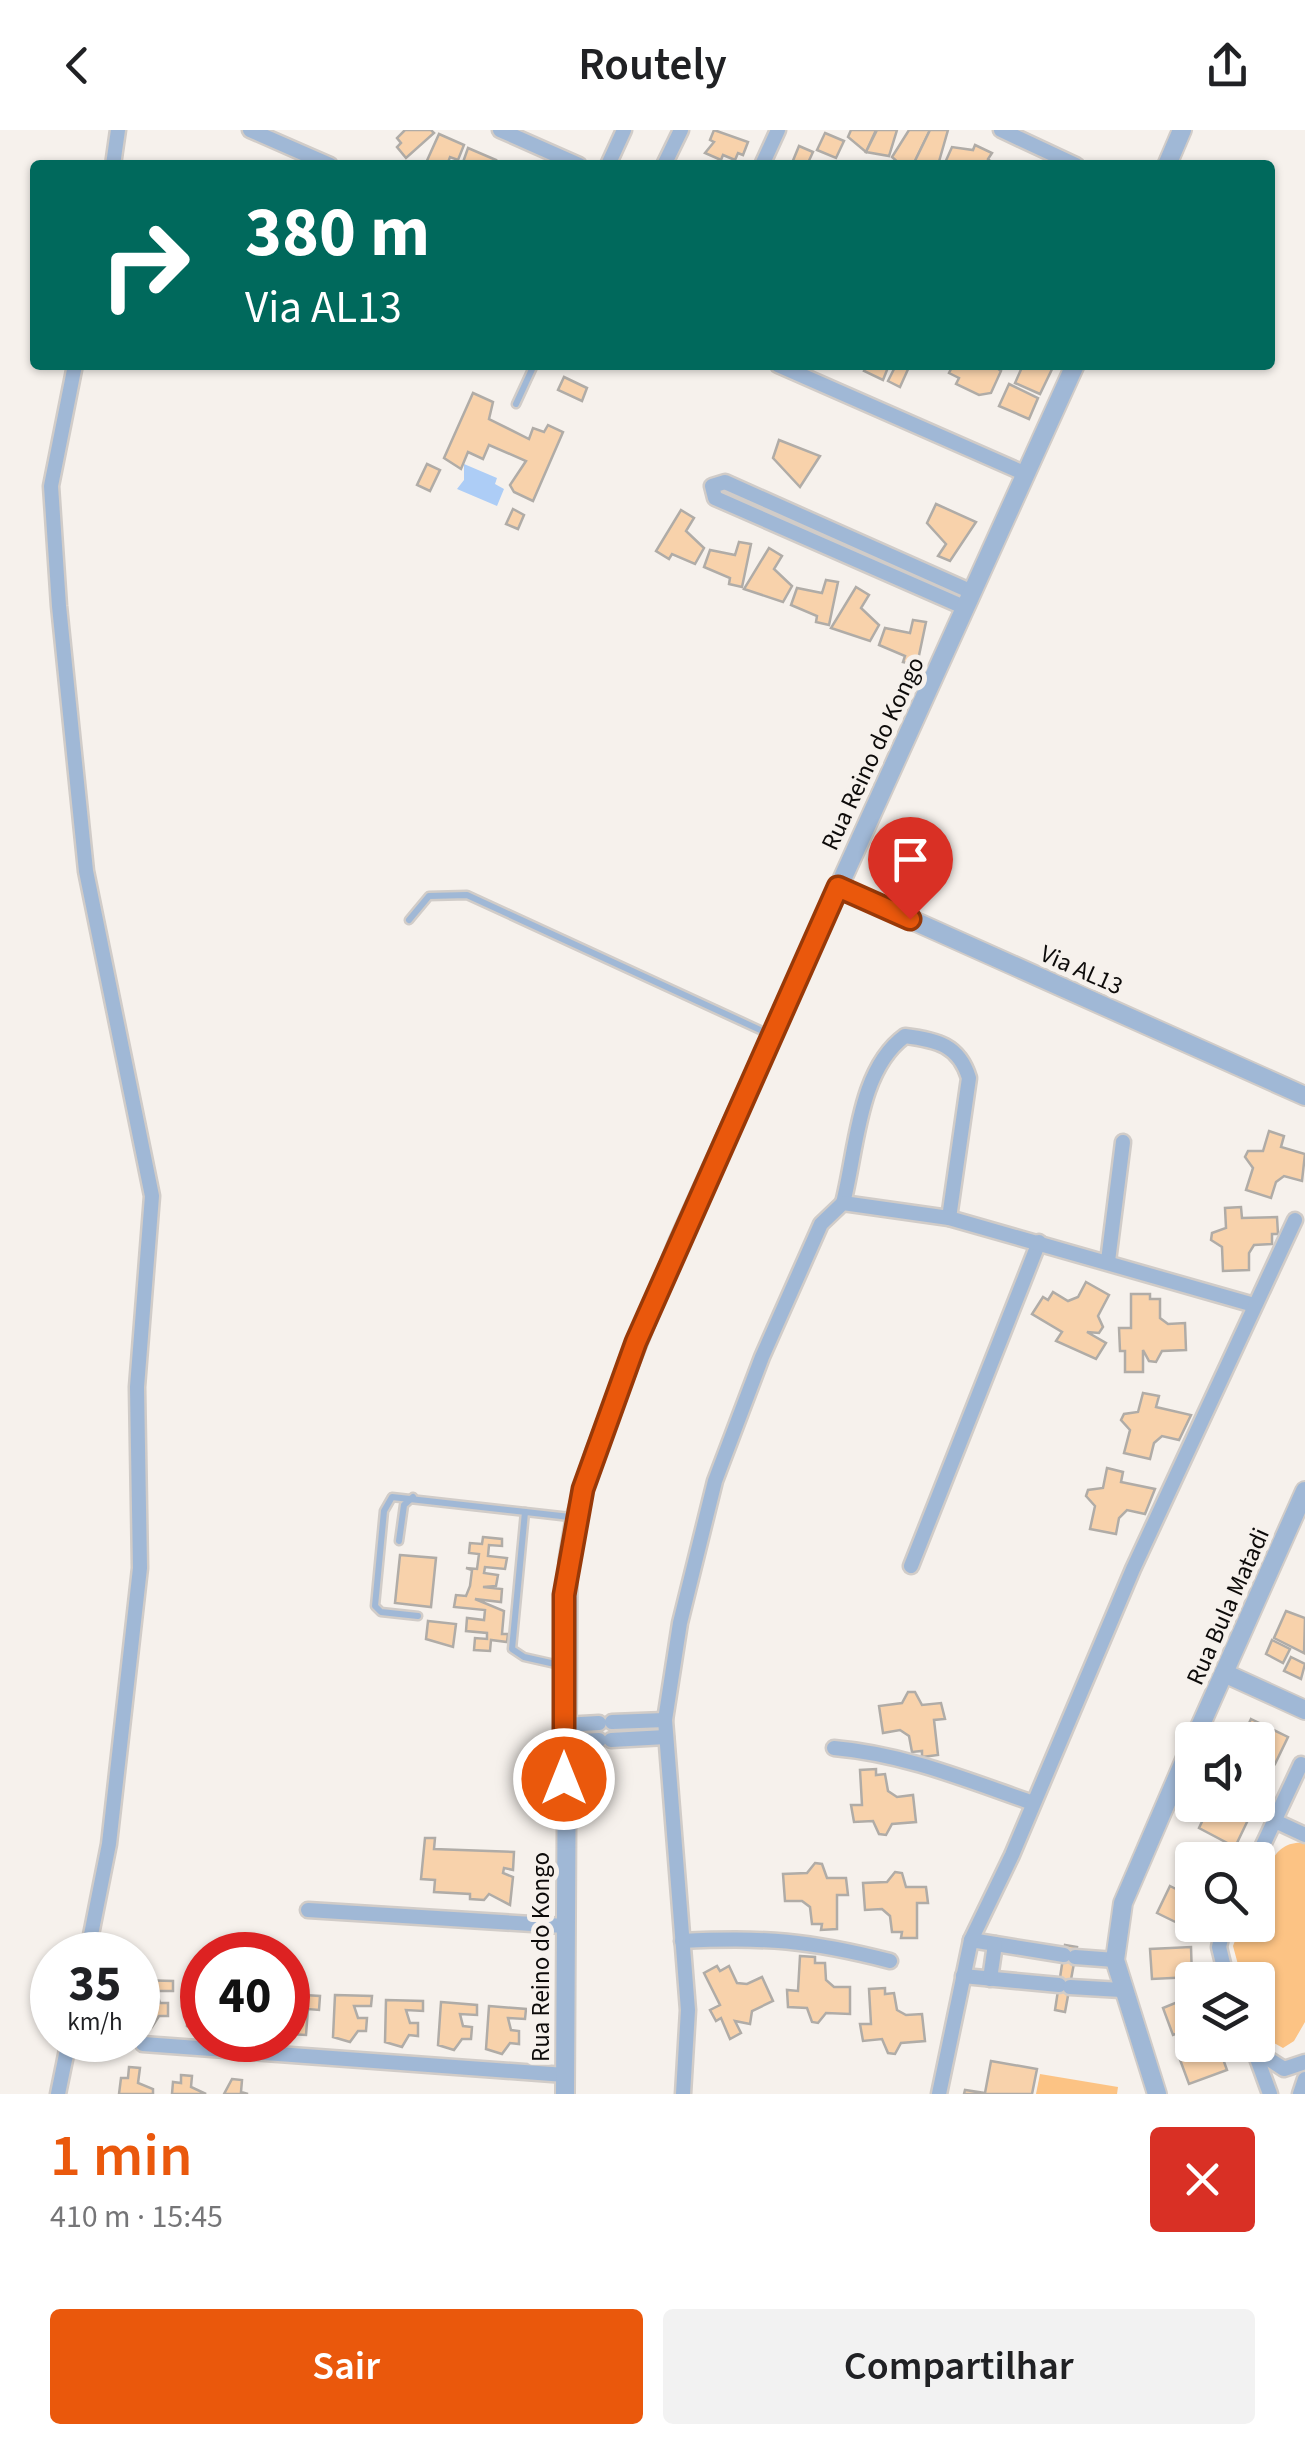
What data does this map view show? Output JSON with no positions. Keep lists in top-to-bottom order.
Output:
{
  "streets": {
    "street": ["Rua Reino do Kongo", "Via AL13", "Rua Bula Matadi"]
  },
  "crossings": [
    ["Rua Reino do Kongo", "Via AL13"]
  ],
  "page": {
    "header": "Routely",
    "turn": ["380 m", "Via AL13"],
    "speed": "35 km/h",
    "limit": "40",
    "heading": ["1 min", "410 m · 15:45"],
    "buttons": ["Sair", "Compartilhar"]
  }
}
